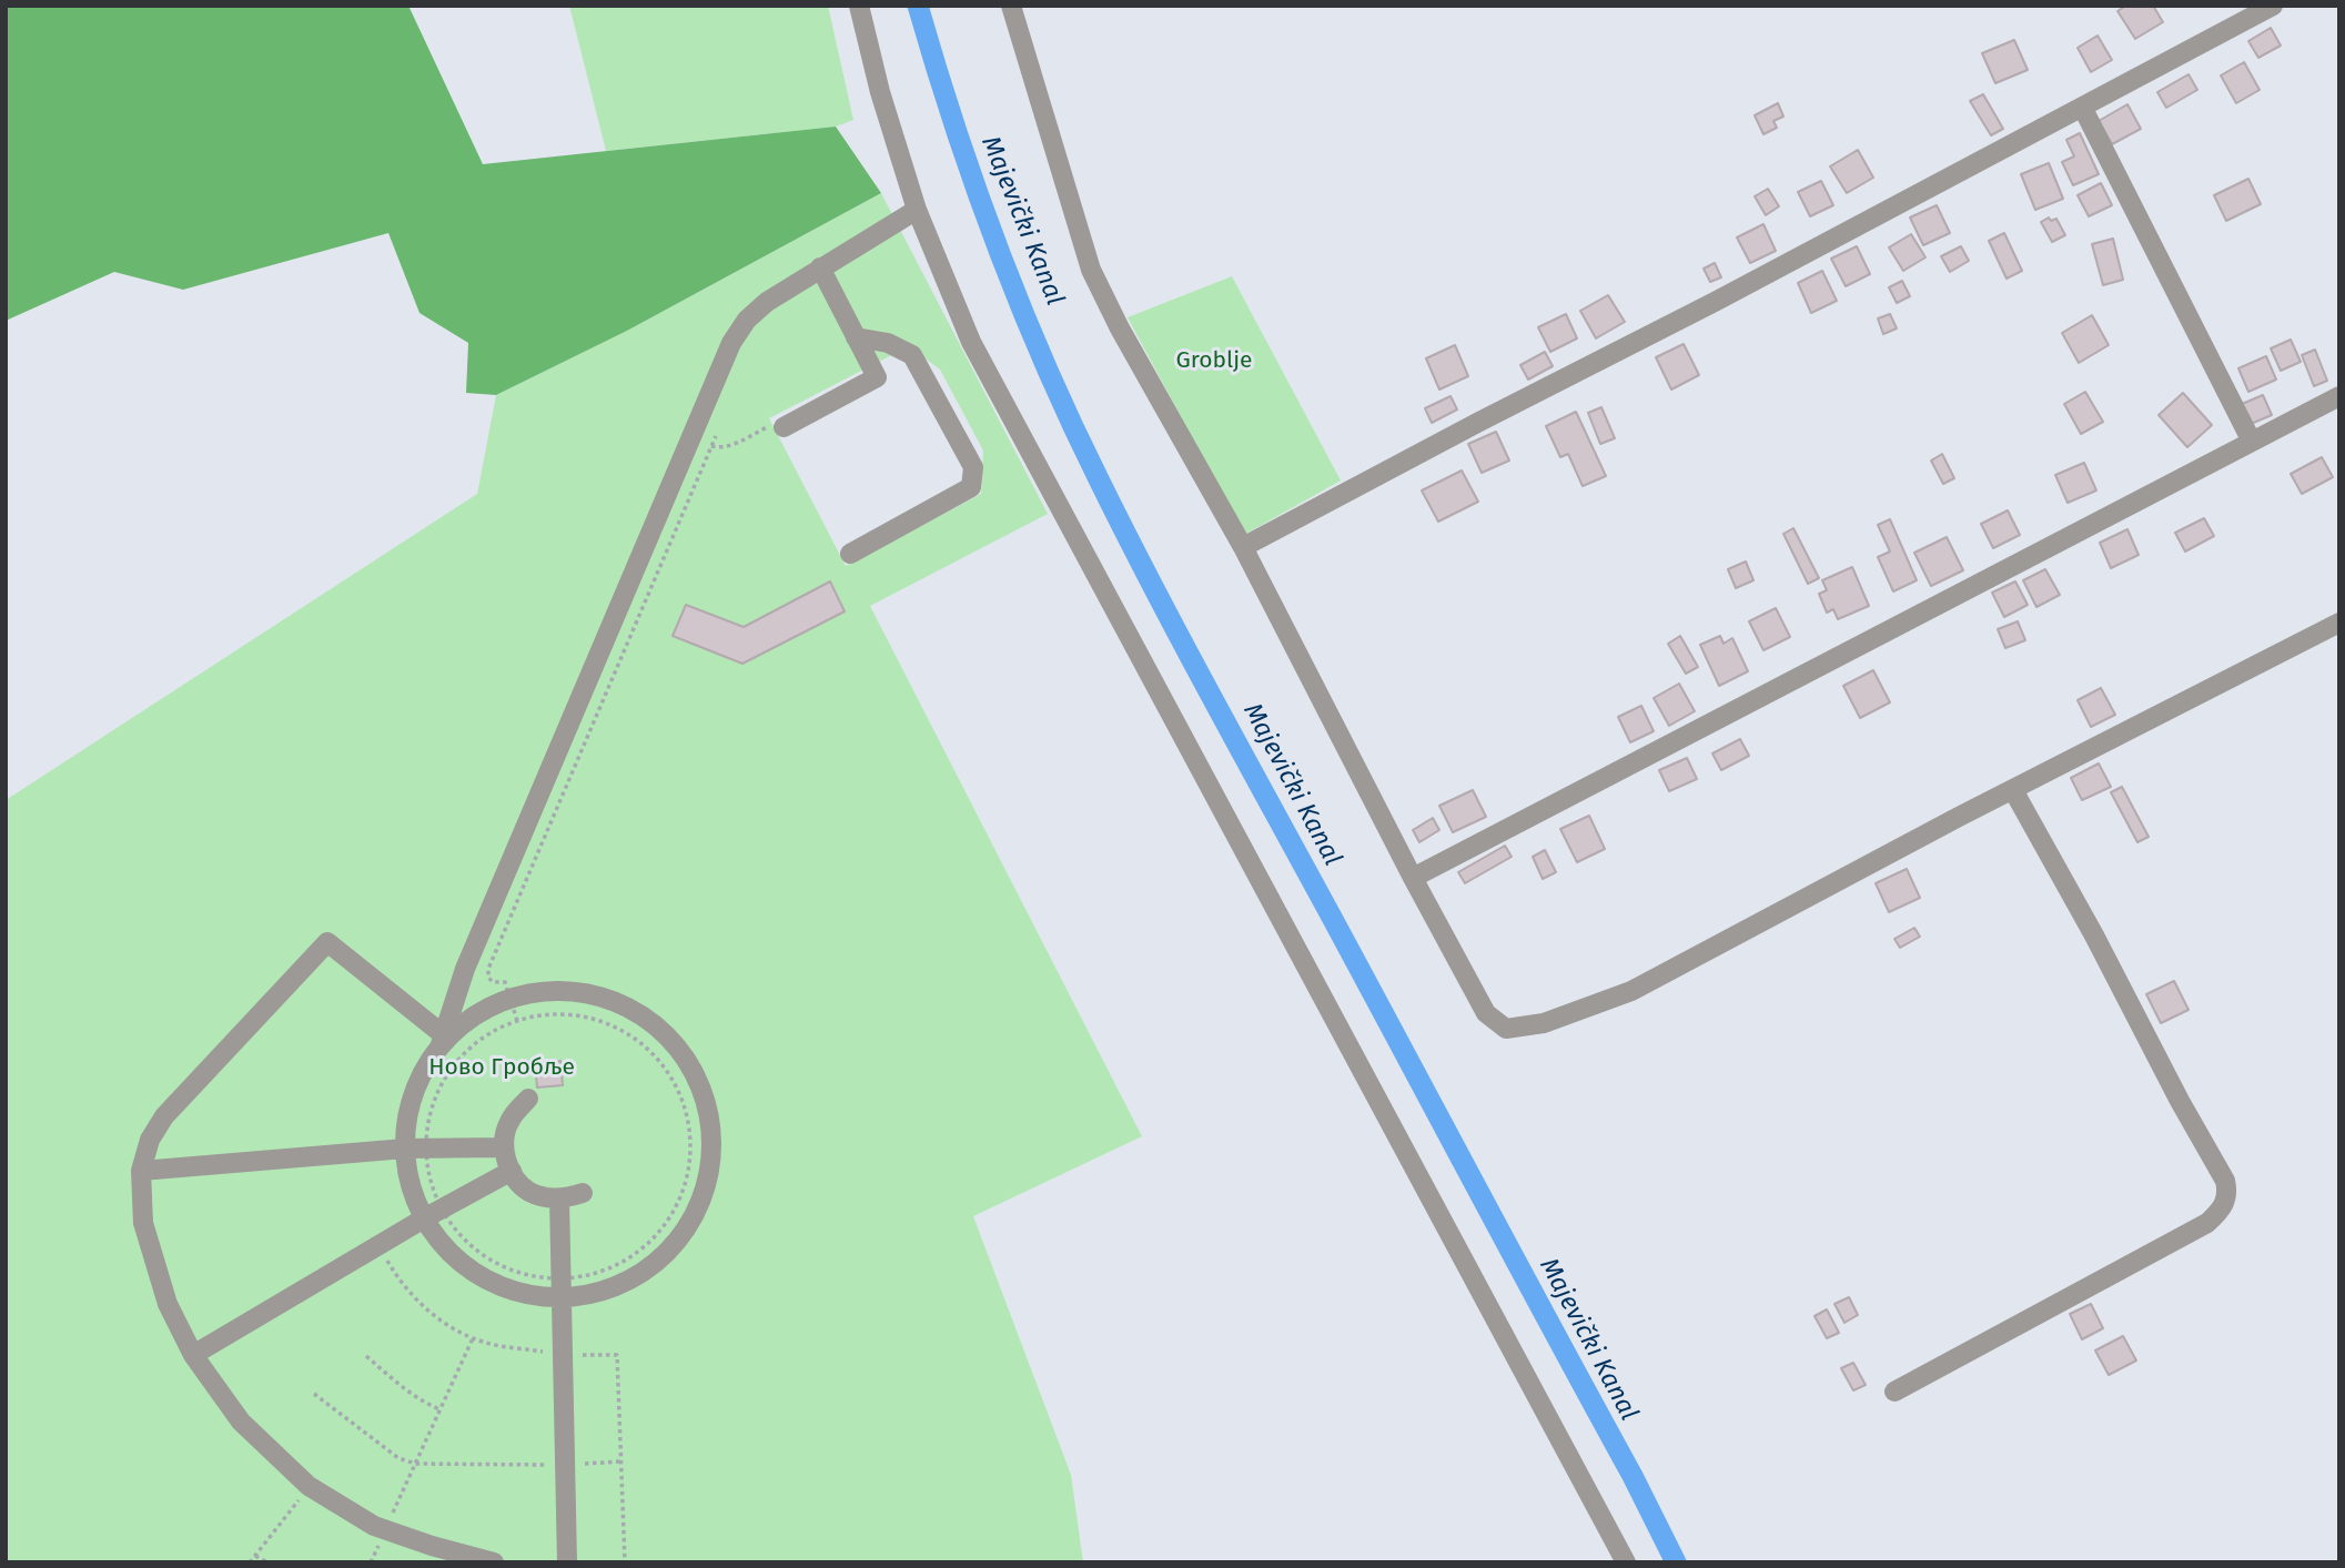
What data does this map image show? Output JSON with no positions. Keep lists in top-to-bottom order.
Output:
{
  "water": ["Majevički Kanal"],
  "parks": ["Groblje", "Ново Гробље"]
}
